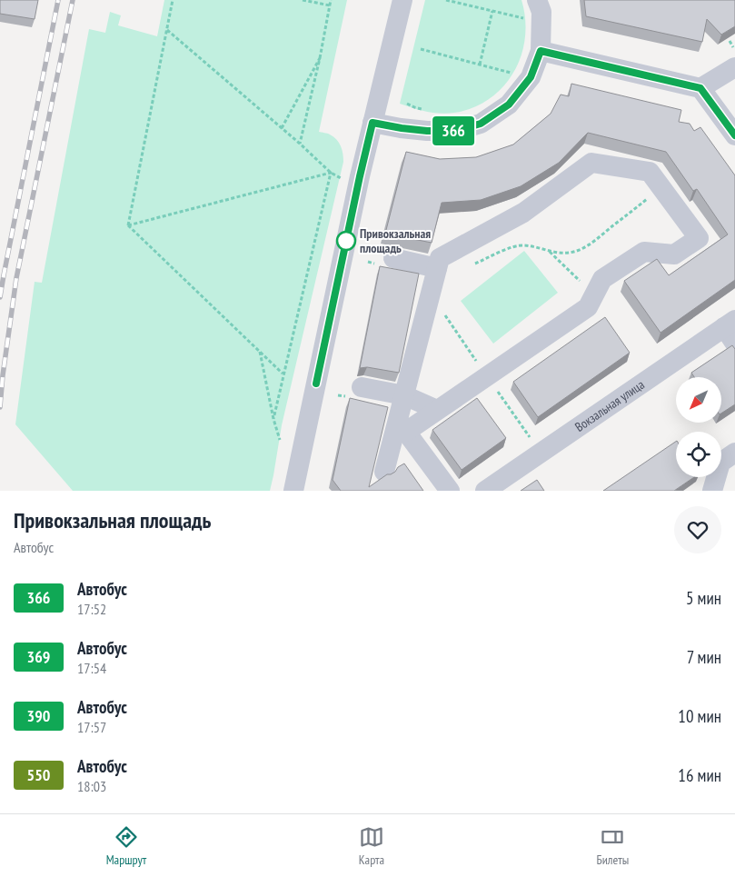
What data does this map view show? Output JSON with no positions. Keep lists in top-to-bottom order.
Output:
{
  "streets": {
    "street": ["Вокзальная улица"]
  },
  "places": ["Привокзальная площадь"],
  "lines": ["bus line 366"],
  "north": "bottom left",
  "page": {
    "on_map": "366",
    "heading": ["Привокзальная площадь", "Автобус"],
    "list": [
      {
        "mark": "366",
        "name": "Автобус",
        "note": "17:52",
        "value": "5 мин"
      },
      {
        "mark": "369",
        "name": "Автобус",
        "note": "17:54",
        "value": "7 мин"
      },
      {
        "mark": "390",
        "name": "Автобус",
        "note": "17:57",
        "value": "10 мин"
      },
      {
        "mark": "550",
        "name": "Автобус",
        "note": "18:03",
        "value": "16 мин"
      }
    ],
    "tabs": ["Маршрут", "Карта", "Билеты"]
  }
}
